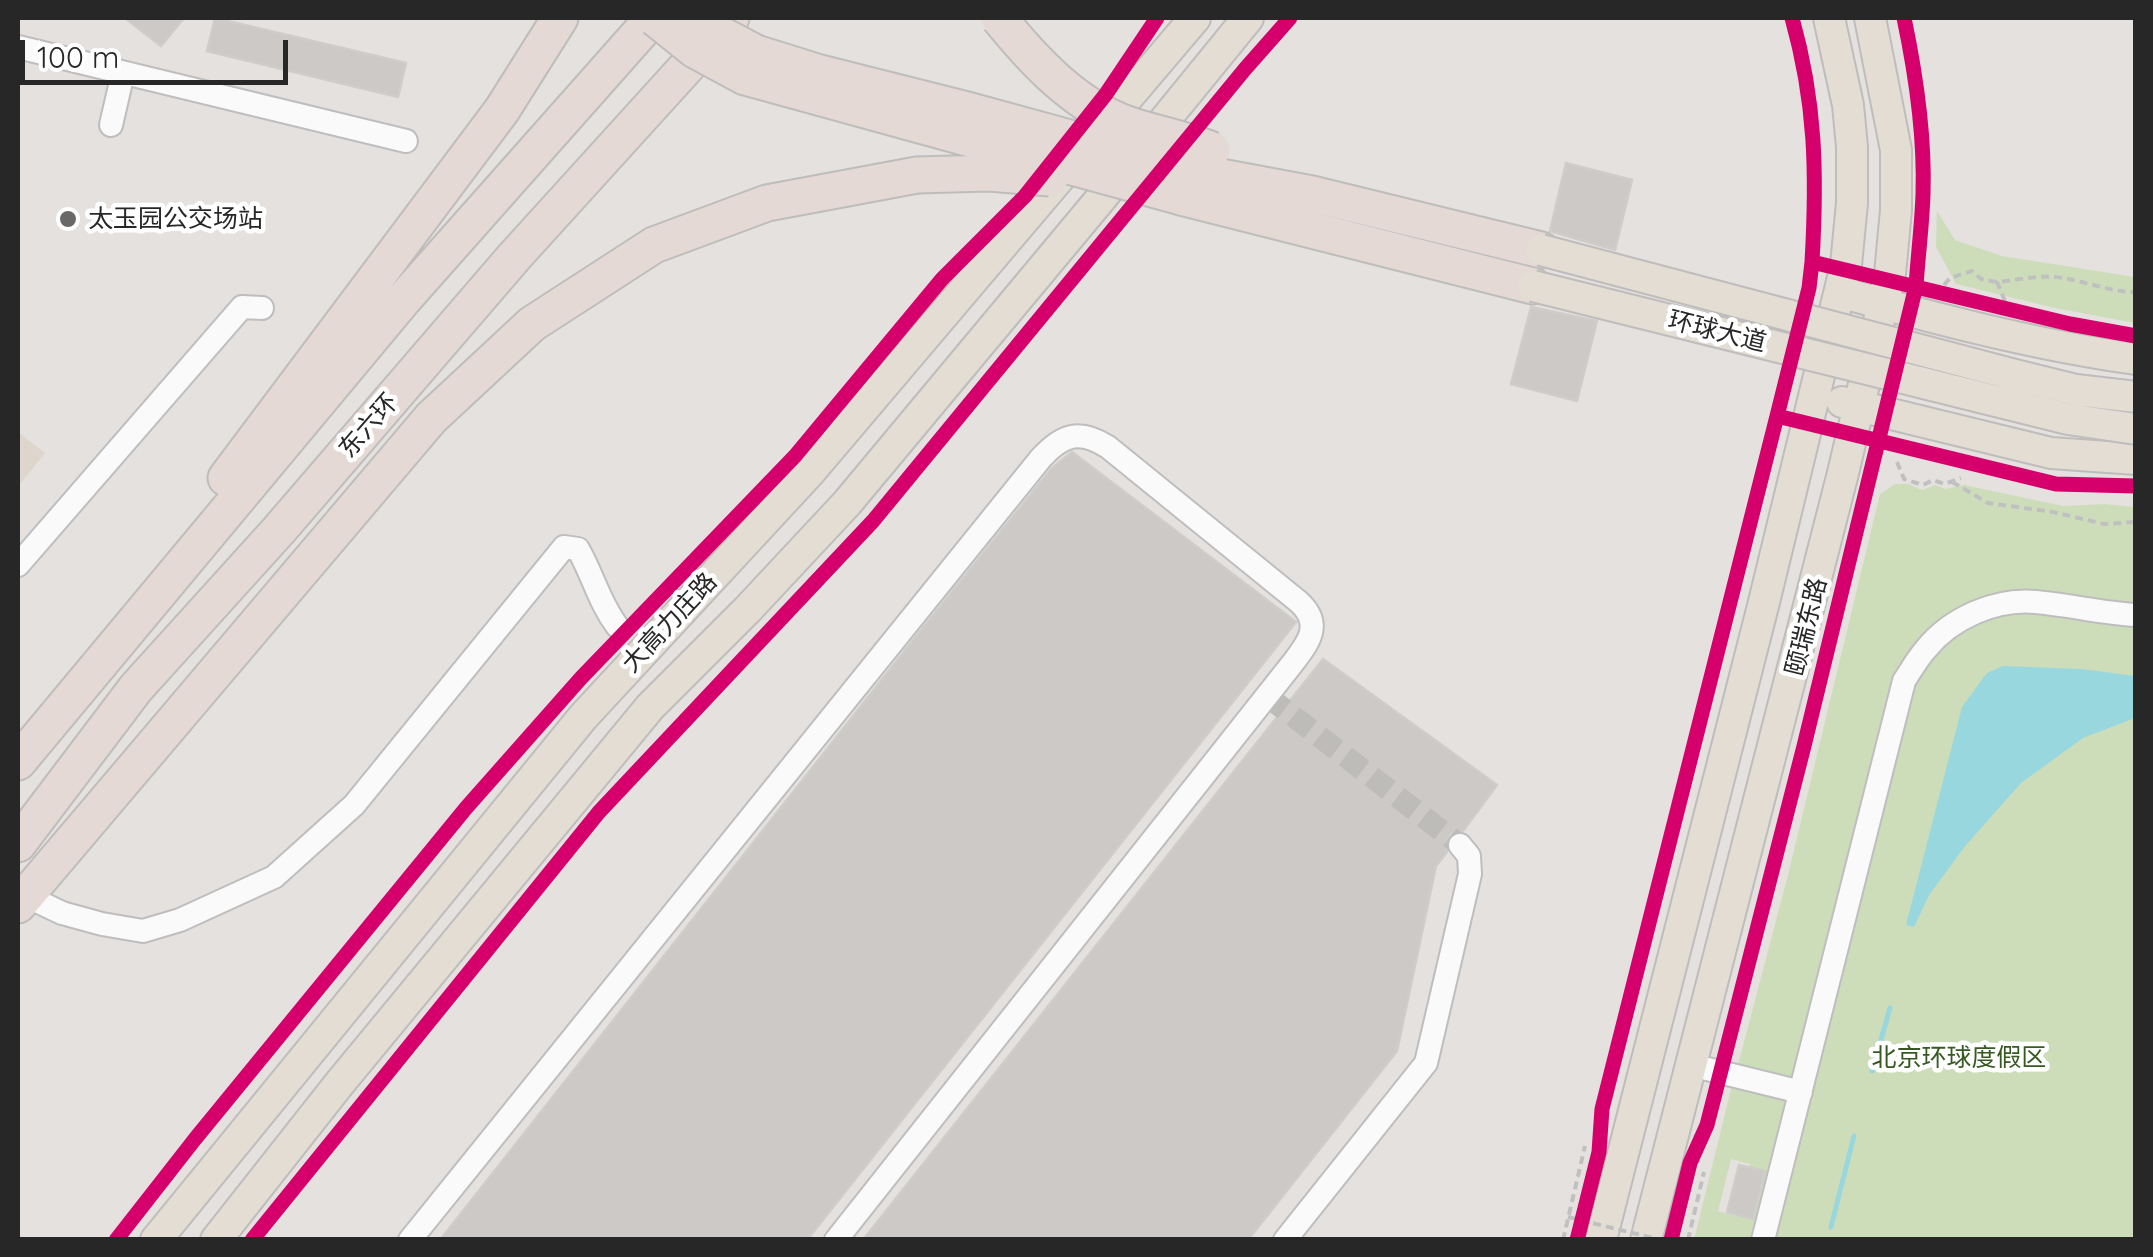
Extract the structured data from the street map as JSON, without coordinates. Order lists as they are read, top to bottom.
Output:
{
  "streets": {
    "highway": ["东六环"],
    "main road": ["环球大道", "大高力庄路", "颐瑞东路"]
  },
  "parks": ["北京环球度假区"],
  "places": ["太玉园公交场站"],
  "scale_bar": "100 m"
}
